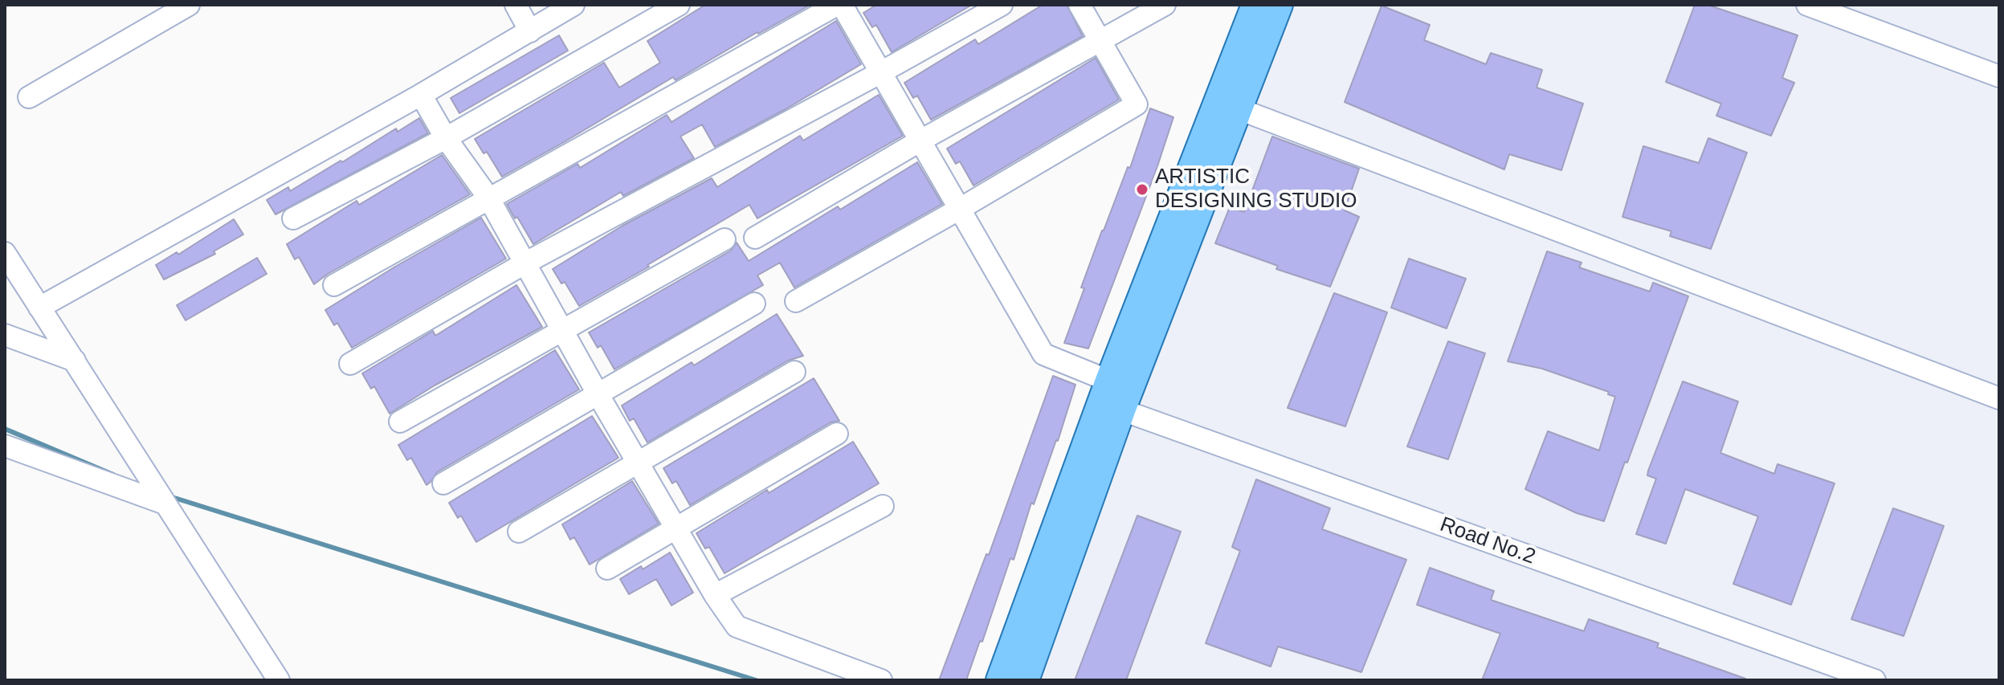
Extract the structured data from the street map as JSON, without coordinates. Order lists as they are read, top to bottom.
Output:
{
  "streets": {
    "street": ["Road No.2"]
  },
  "places": ["ARTISTIC DESIGNING STUDIO"]
}
